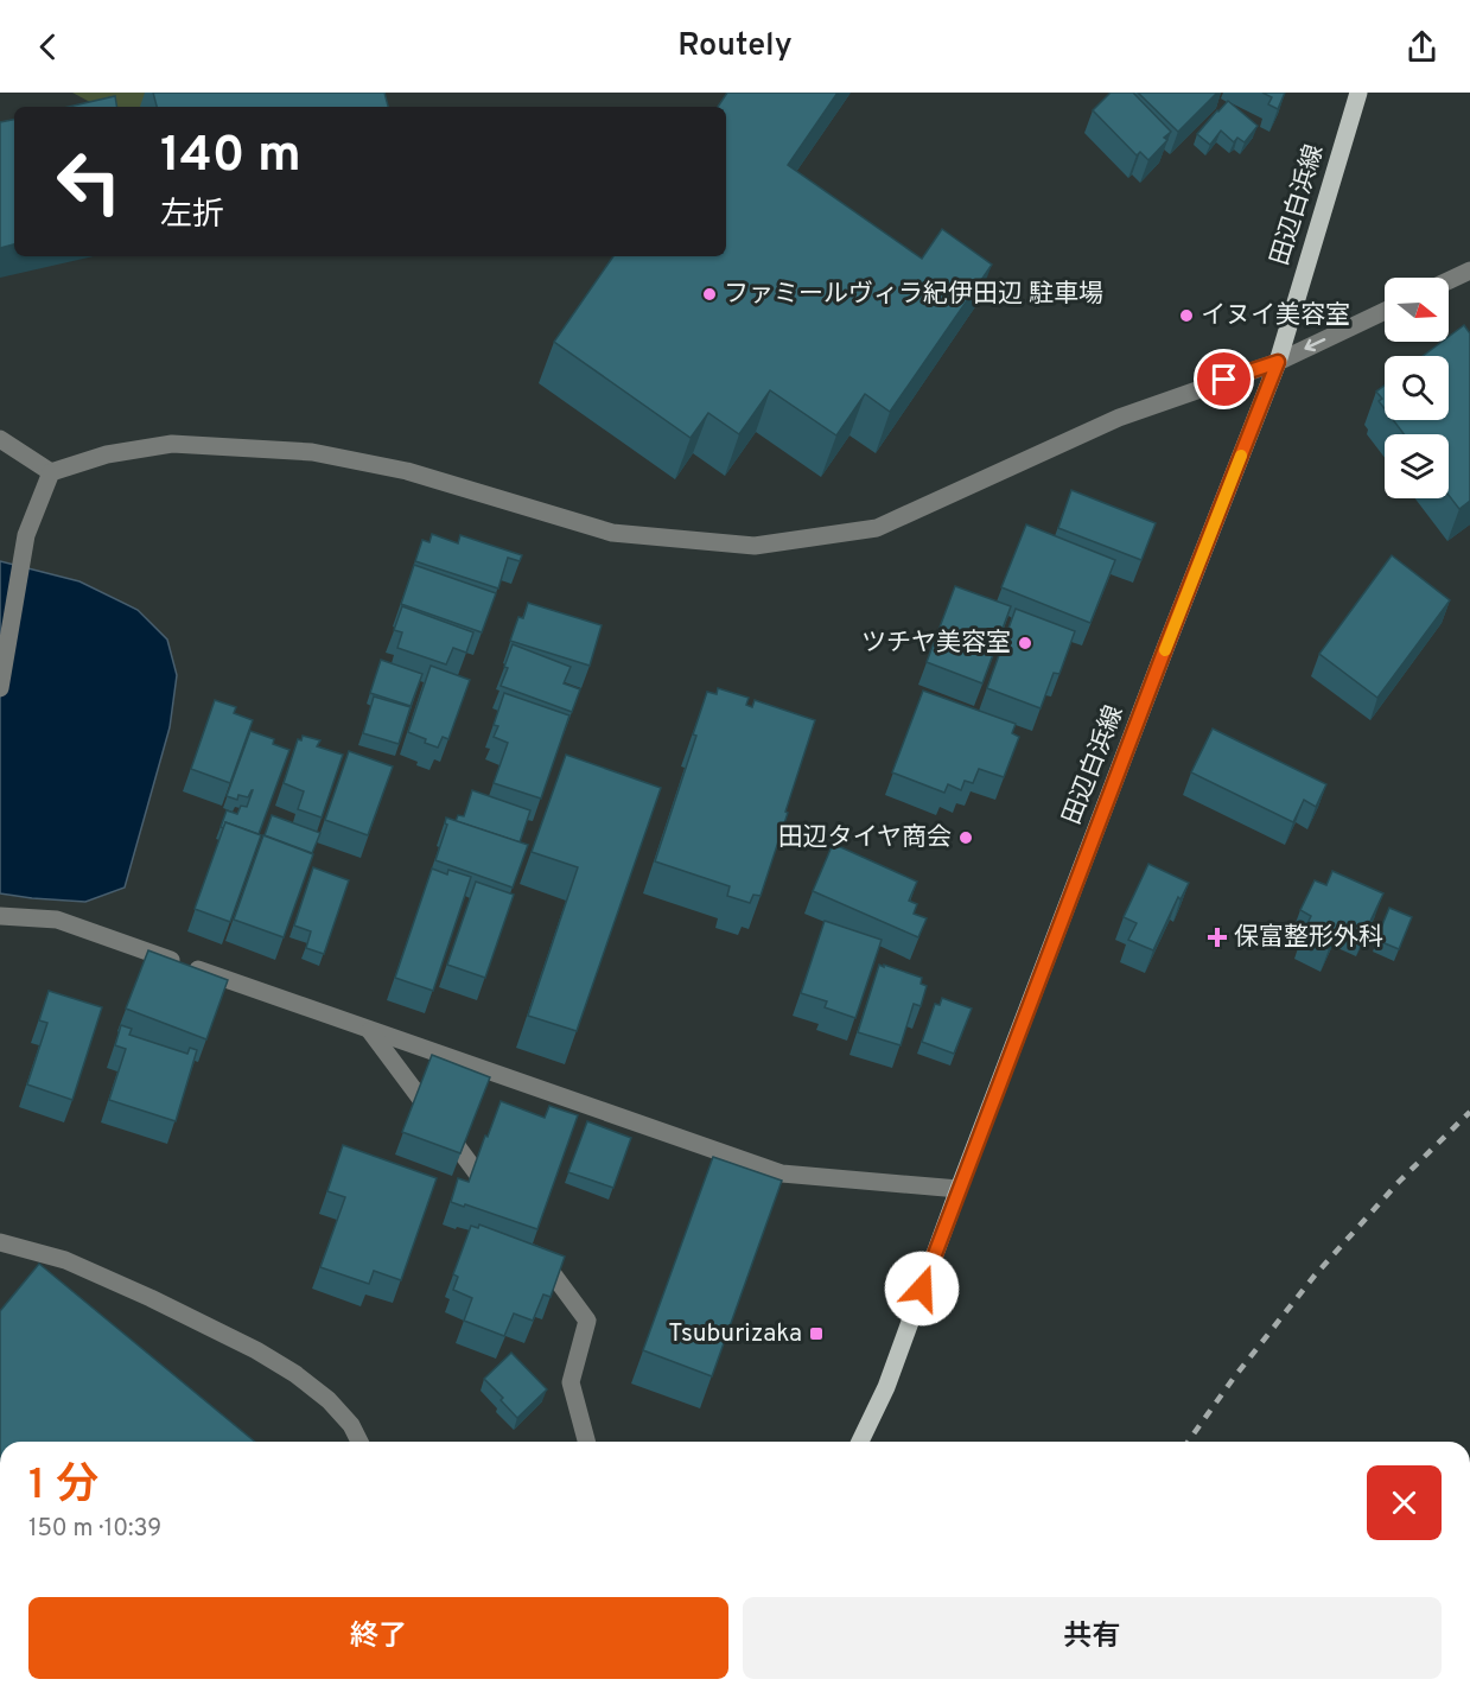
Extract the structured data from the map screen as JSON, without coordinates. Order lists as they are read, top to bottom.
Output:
{
  "streets": {
    "main road": ["田辺白浜線"]
  },
  "places": {
    "other": [
      "ファミールヴィラ紀伊田辺 駐車場",
      "イヌイ美容室",
      "ツチヤ美容室",
      "田辺タイヤ商会"
    ],
    "health": ["保富整形外科"],
    "transit": ["Tsuburizaka"]
  },
  "north": "right",
  "page": {
    "header": "Routely",
    "turn": ["140 m", "左折"],
    "heading": ["1 分", "150 m · 10:39"],
    "buttons": ["終了", "共有"]
  }
}
